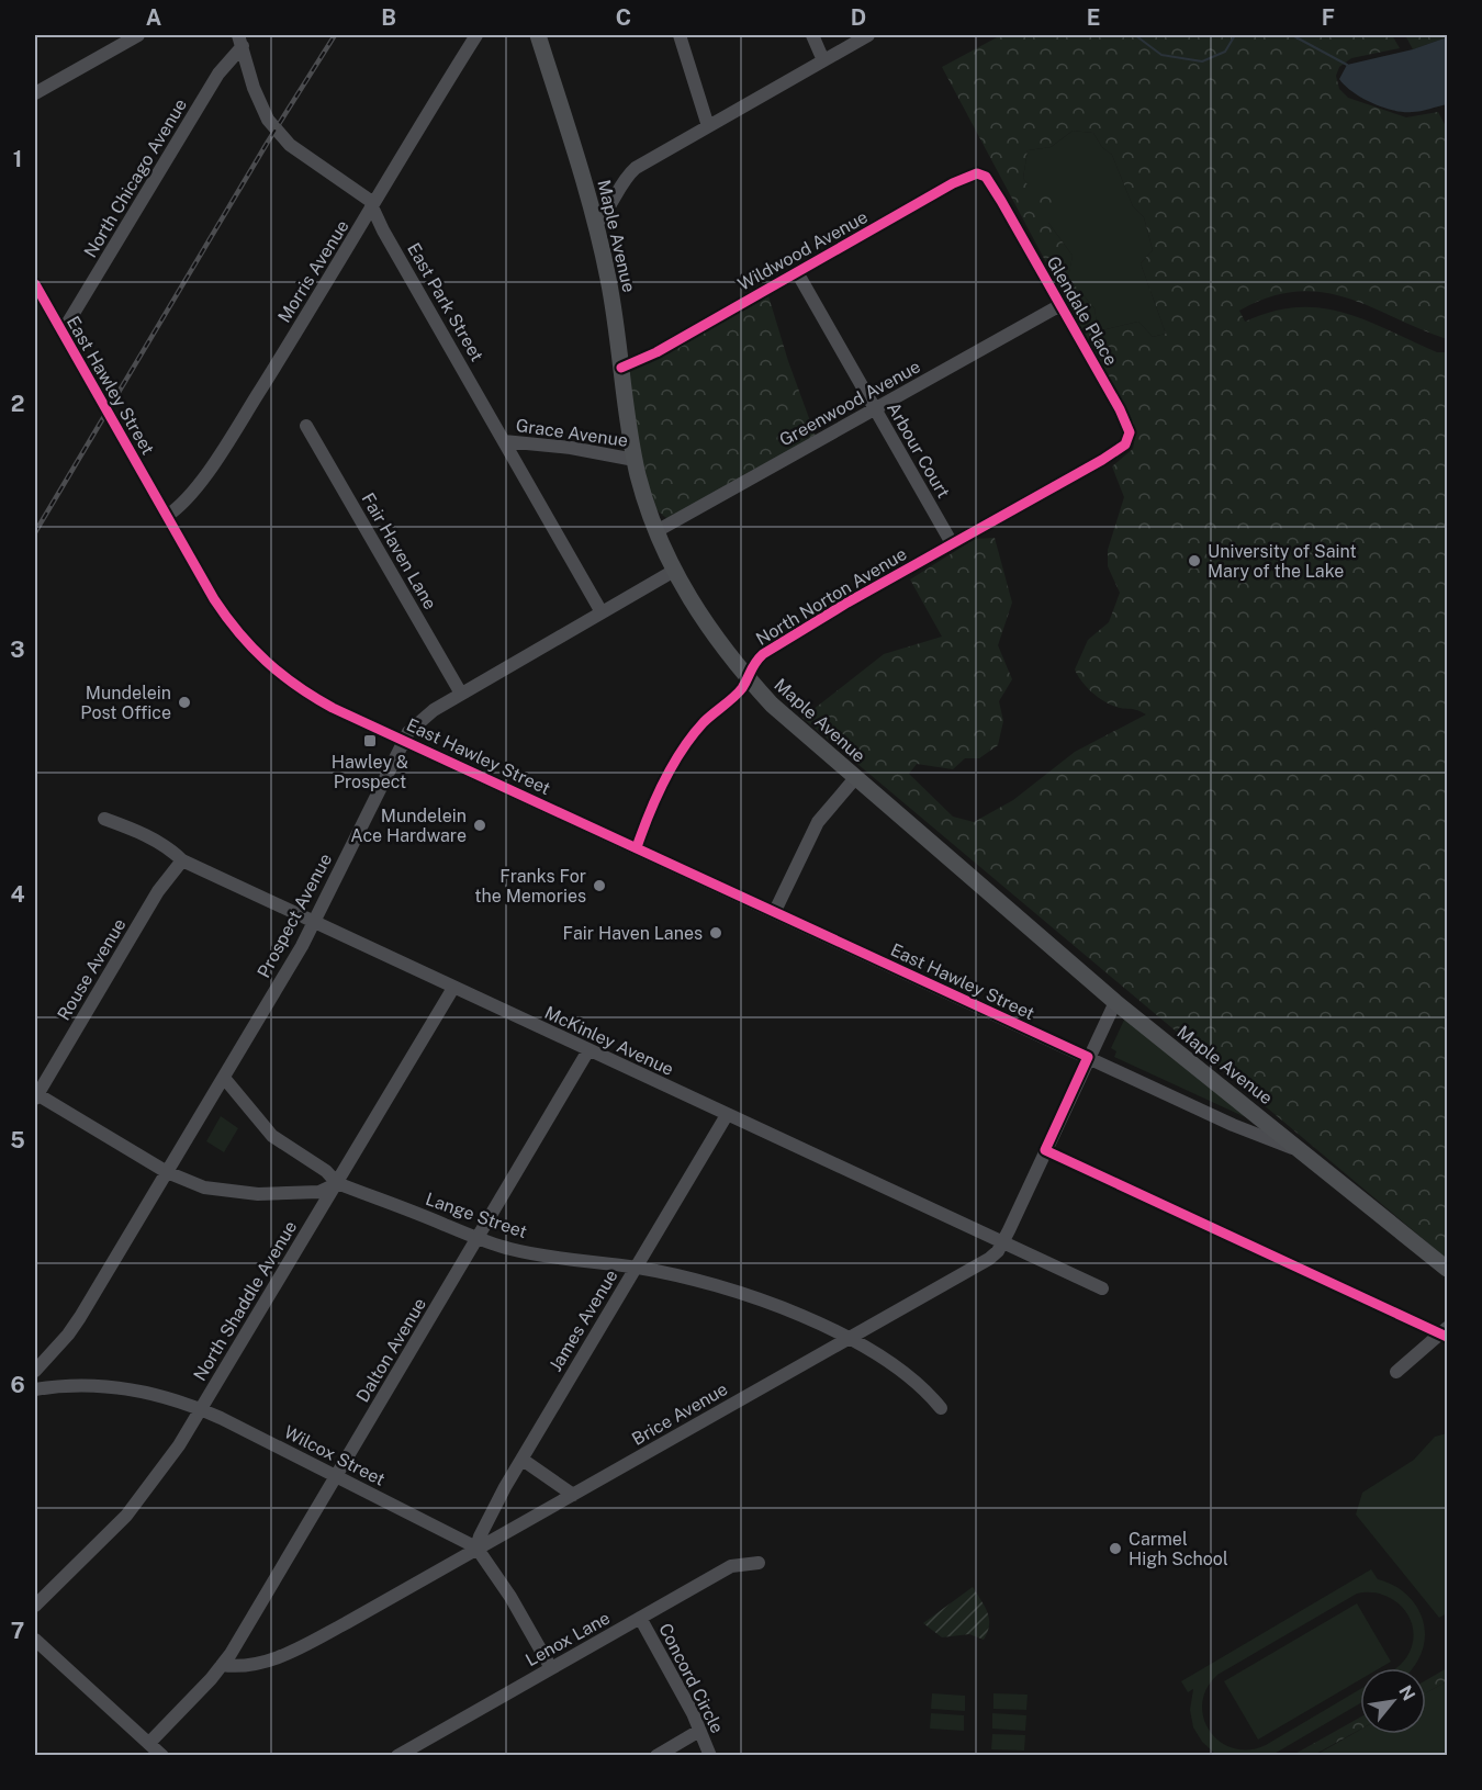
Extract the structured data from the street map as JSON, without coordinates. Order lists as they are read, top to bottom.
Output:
{
  "streets": {
    "main road": ["Maple Avenue"],
    "street": [
      "North Chicago Avenue",
      "Wildwood Avenue",
      "Morris Avenue",
      "East Park Street",
      "Glendale Place",
      "East Hawley Street",
      "Greenwood Avenue",
      "Grace Avenue",
      "Arbour Court",
      "Fair Haven Lane",
      "North Norton Avenue",
      "Prospect Avenue",
      "Rouse Avenue",
      "McKinley Avenue",
      "Lange Street",
      "North Shaddle Avenue",
      "James Avenue",
      "Dalton Avenue",
      "Brice Avenue",
      "Wilcox Street",
      "Lenox Lane",
      "Concord Circle"
    ]
  },
  "crossings": [
    ["North Chicago Avenue", "East Park Street"],
    ["North Chicago Avenue", "East Hawley Street"],
    ["Maple Avenue", "Wildwood Avenue"],
    ["Maple Avenue", "East Hawley Street"],
    ["Maple Avenue", "Greenwood Avenue"],
    ["Maple Avenue", "Grace Avenue"],
    ["Maple Avenue", "North Norton Avenue"],
    ["Maple Avenue", "Prospect Avenue"],
    ["Maple Avenue", "Brice Avenue"],
    ["Wildwood Avenue", "Glendale Place"],
    ["Wildwood Avenue", "Arbour Court"],
    ["Morris Avenue", "East Park Street"],
    ["Morris Avenue", "East Hawley Street"],
    ["East Park Street", "Grace Avenue"],
    ["East Park Street", "Prospect Avenue"],
    ["Glendale Place", "Greenwood Avenue"],
    ["Glendale Place", "North Norton Avenue"],
    ["East Hawley Street", "North Norton Avenue"],
    ["East Hawley Street", "Prospect Avenue"],
    ["East Hawley Street", "Brice Avenue"],
    ["Greenwood Avenue", "Arbour Court"],
    ["Arbour Court", "North Norton Avenue"],
    ["Fair Haven Lane", "Prospect Avenue"],
    ["Prospect Avenue", "McKinley Avenue"],
    ["Prospect Avenue", "Lange Street"],
    ["Rouse Avenue", "McKinley Avenue"],
    ["McKinley Avenue", "North Shaddle Avenue"],
    ["McKinley Avenue", "James Avenue"],
    ["McKinley Avenue", "Dalton Avenue"],
    ["McKinley Avenue", "Brice Avenue"],
    ["Lange Street", "North Shaddle Avenue"],
    ["Lange Street", "James Avenue"],
    ["Lange Street", "Dalton Avenue"],
    ["Lange Street", "Brice Avenue"],
    ["North Shaddle Avenue", "Wilcox Street"],
    ["James Avenue", "Brice Avenue"],
    ["James Avenue", "Wilcox Street"],
    ["Dalton Avenue", "Brice Avenue"],
    ["Dalton Avenue", "Wilcox Street"],
    ["Brice Avenue", "Wilcox Street"],
    ["Wilcox Street", "Lenox Lane"],
    ["Lenox Lane", "Concord Circle"]
  ],
  "places": {
    "other": [
      "University of Saint Mary of the Lake",
      "Mundelein Post Office",
      "Mundelein Ace Hardware",
      "Franks For the Memories",
      "Fair Haven Lanes",
      "Carmel High School"
    ],
    "transit": ["Hawley & Prospect"]
  },
  "north": "top right",
  "grid": {
    "columns": [
      "A",
      "B",
      "C",
      "D",
      "E",
      "F"
    ],
    "rows": [
      "1",
      "2",
      "3",
      "4",
      "5",
      "6",
      "7"
    ]
  }
}
